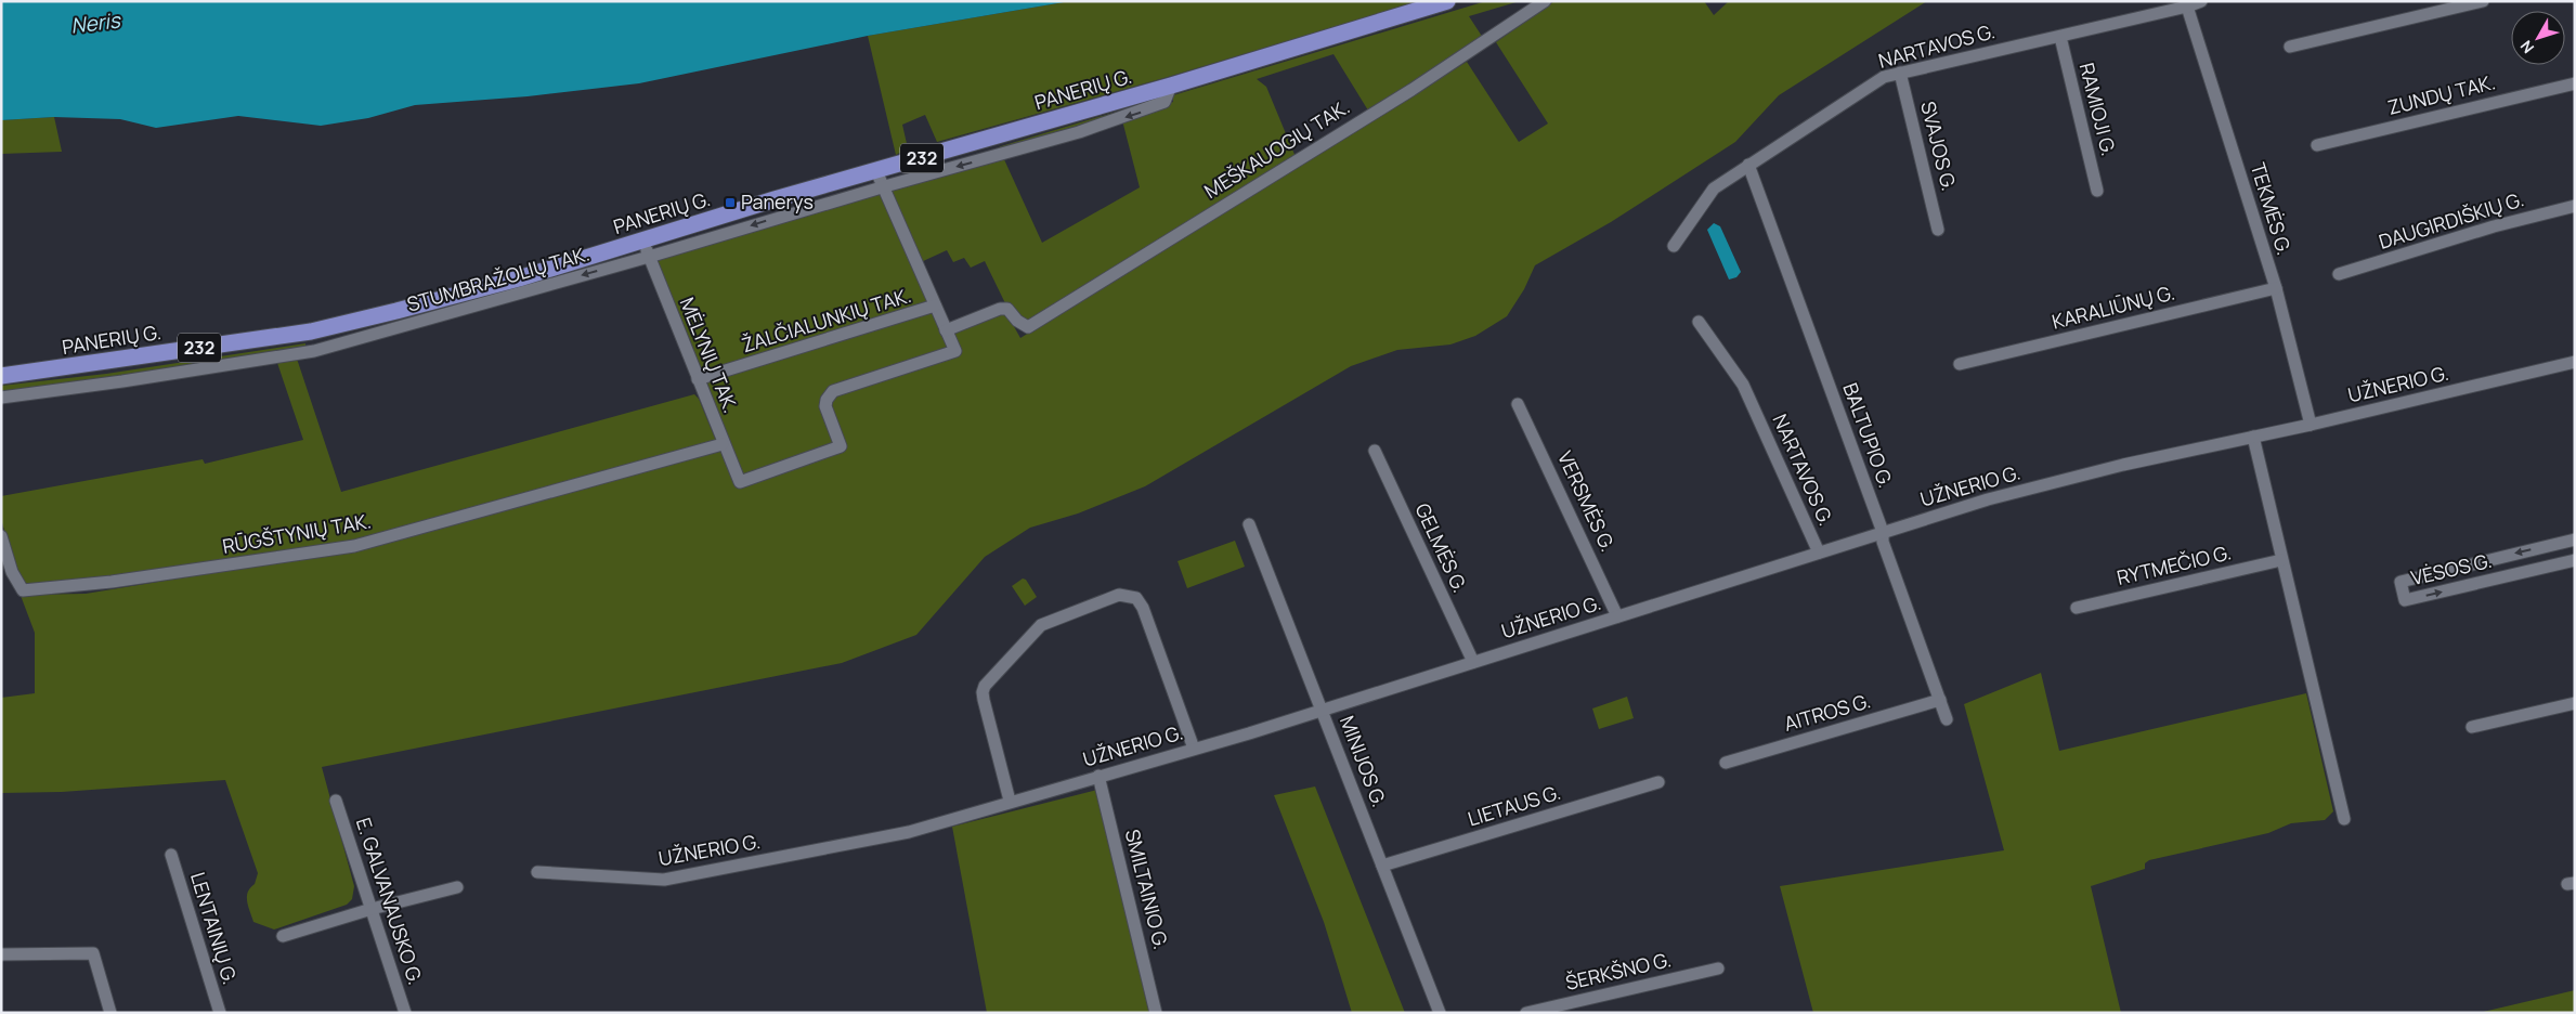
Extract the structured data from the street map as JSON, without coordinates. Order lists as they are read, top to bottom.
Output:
{
  "streets": {
    "main road": ["PANERIŲ G.", "232"],
    "street": [
      "NARTAVOS G.",
      "ZUNDŲ TAK.",
      "RAMIOJI G.",
      "SVAJOS G.",
      "MEŠKAUOGIŲ TAK.",
      "TEKMĖS G.",
      "DAUGIRDIŠKIŲ G.",
      "STUMBRAŽOLIŲ TAK.",
      "KARALIŪNŲ G.",
      "ŽALČIALUNKIŲ TAK.",
      "MĖLYNIŲ TAK.",
      "UŽNERIO G.",
      "BALTUPIO G.",
      "VERSMĖS G.",
      "RŪGŠTYNIŲ TAK.",
      "GELMĖS G.",
      "RYTMEČIO G.",
      "VĖSOS G.",
      "AITROS G.",
      "MINIJOS G.",
      "LIETAUS G.",
      "SMILTAINIO G.",
      "E. GALVANAUSKO G.",
      "LENTAINIŲ G.",
      "ŠERKŠNO G."
    ]
  },
  "crossings": [
    ["NARTAVOS G.", "RAMIOJI G."],
    ["NARTAVOS G.", "SVAJOS G."],
    ["NARTAVOS G.", "TEKMĖS G."],
    ["NARTAVOS G.", "UŽNERIO G."],
    ["NARTAVOS G.", "BALTUPIO G."],
    ["PANERIŲ G.", "STUMBRAŽOLIŲ TAK."],
    ["PANERIŲ G.", "MĖLYNIŲ TAK."],
    ["MEŠKAUOGIŲ TAK.", "MĖLYNIŲ TAK."],
    ["TEKMĖS G.", "KARALIŪNŲ G."],
    ["TEKMĖS G.", "UŽNERIO G."],
    ["STUMBRAŽOLIŲ TAK.", "MĖLYNIŲ TAK."],
    ["ŽALČIALUNKIŲ TAK.", "MĖLYNIŲ TAK."],
    ["MĖLYNIŲ TAK.", "RŪGŠTYNIŲ TAK."],
    ["UŽNERIO G.", "BALTUPIO G."],
    ["UŽNERIO G.", "VERSMĖS G."],
    ["UŽNERIO G.", "GELMĖS G."],
    ["UŽNERIO G.", "MINIJOS G."],
    ["UŽNERIO G.", "SMILTAINIO G."],
    ["BALTUPIO G.", "AITROS G."],
    ["MINIJOS G.", "LIETAUS G."]
  ],
  "one_way": ["STUMBRAŽOLIŲ TAK."],
  "water": ["Neris"],
  "places": {
    "transit": ["Panerys"]
  },
  "north": "bottom left"
}
